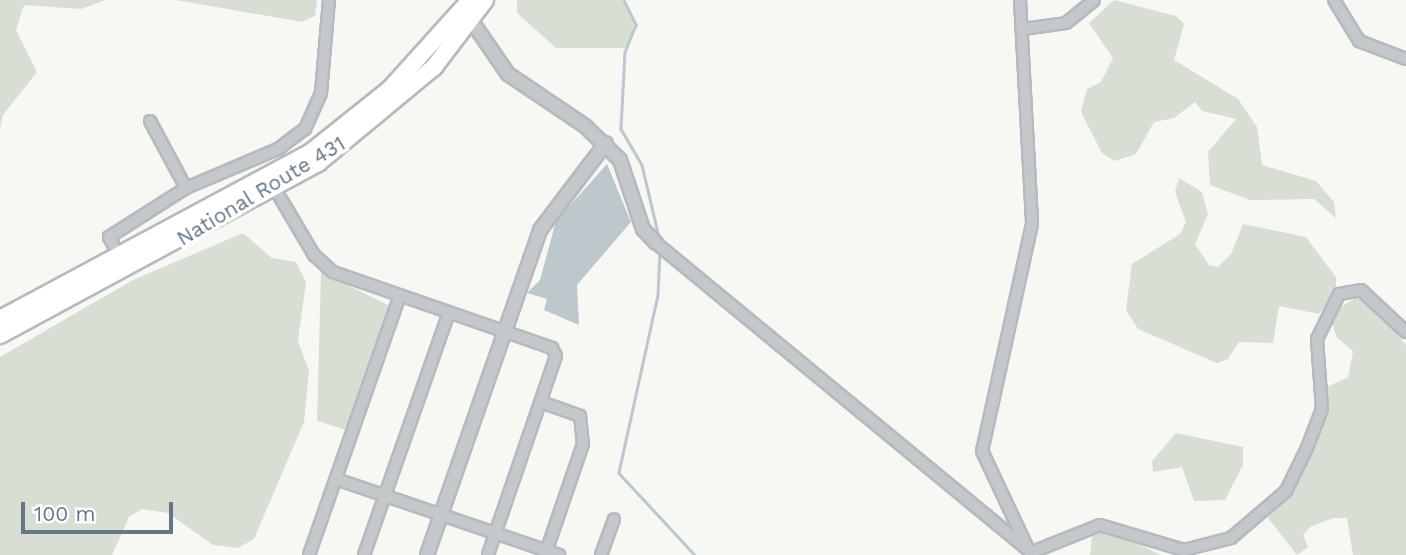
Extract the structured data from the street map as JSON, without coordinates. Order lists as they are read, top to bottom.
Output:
{
  "streets": {
    "highway": ["National Route 431"]
  },
  "scale_bar": "100 m"
}
